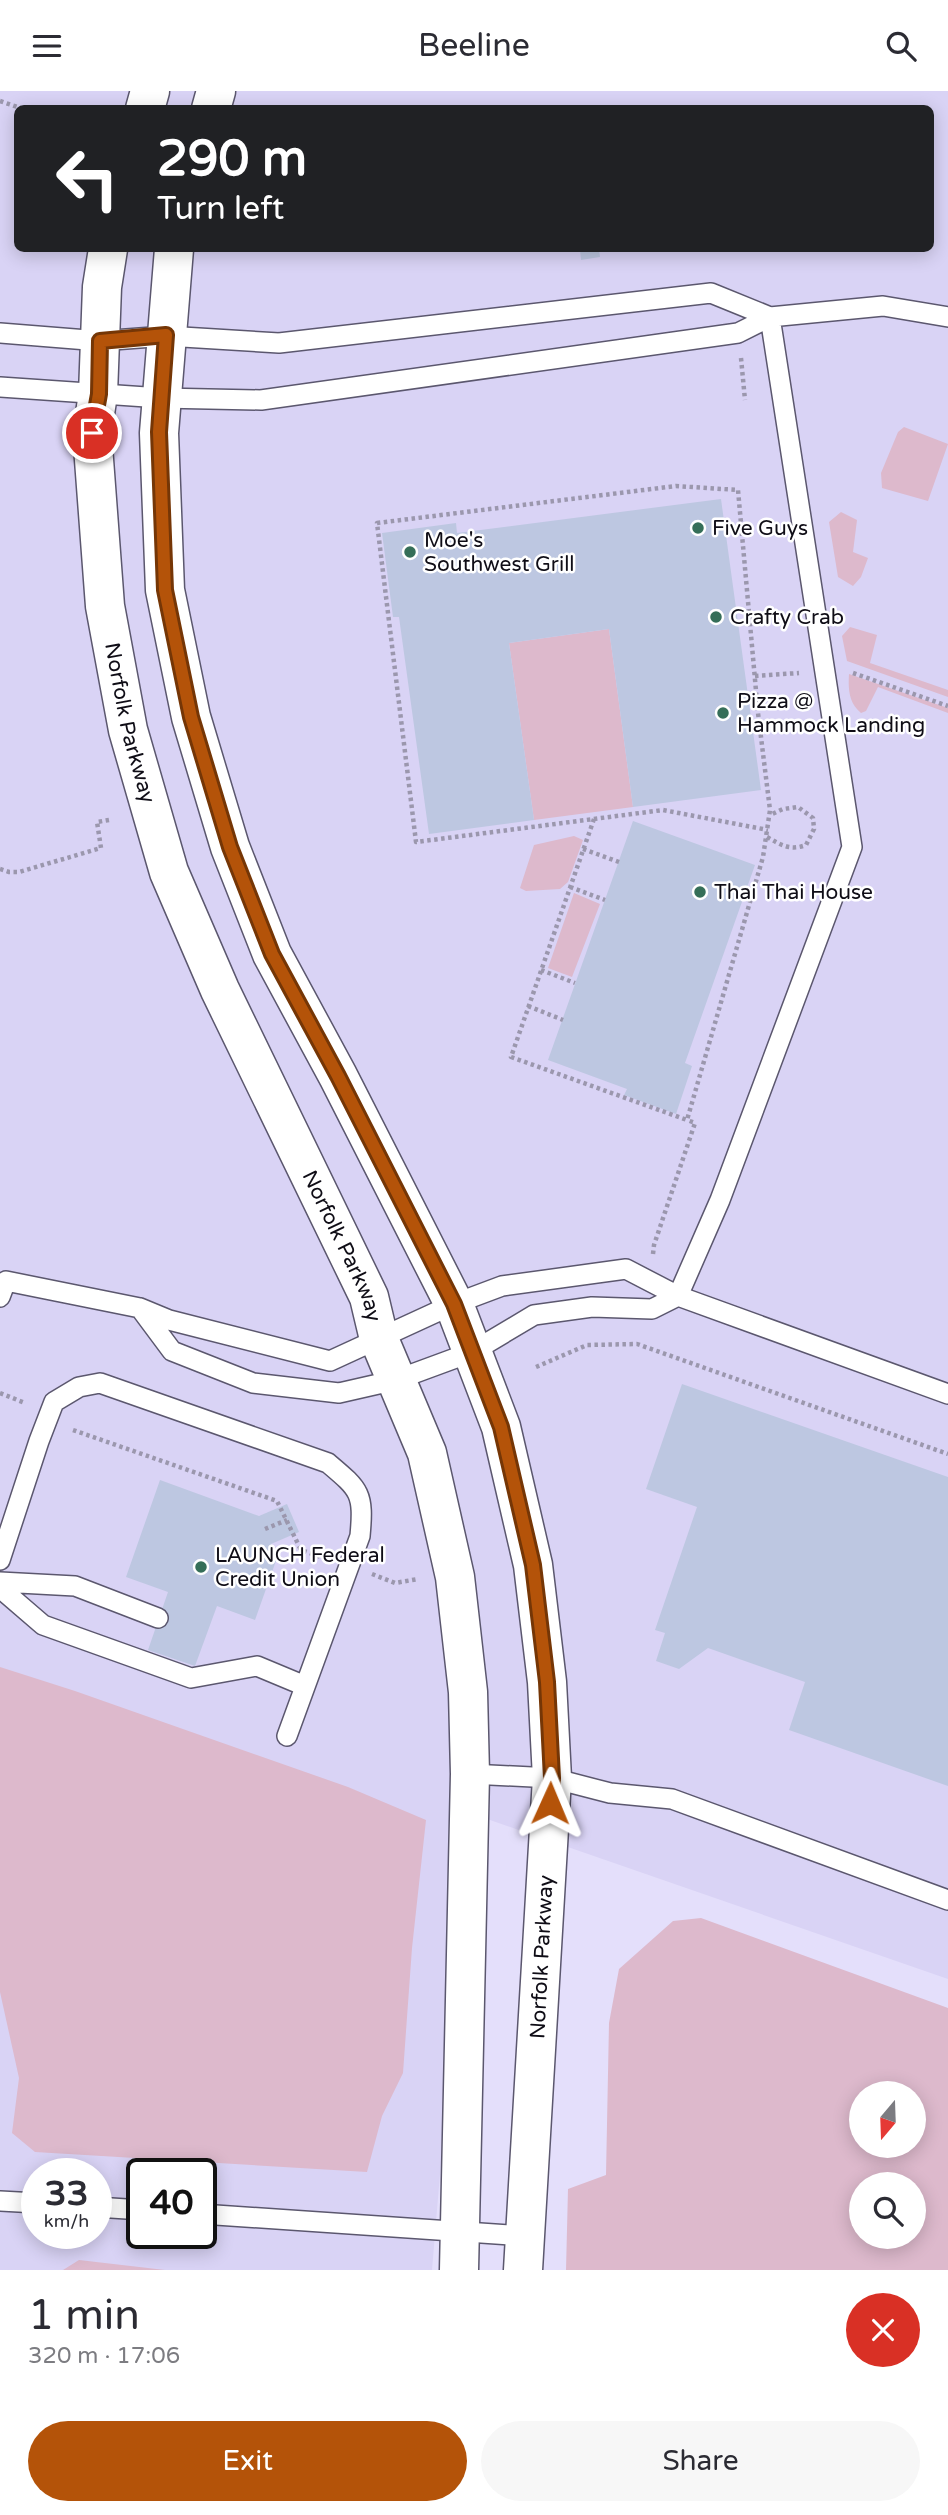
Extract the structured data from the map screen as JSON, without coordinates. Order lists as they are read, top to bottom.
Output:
{
  "streets": {
    "street": ["Norfolk Parkway"]
  },
  "places": [
    "Five Guys",
    "Moe's Southwest Grill",
    "Crafty Crab",
    "Pizza @ Hammock Landing",
    "Thai Thai House",
    "LAUNCH Federal Credit Union"
  ],
  "north": "bottom",
  "page": {
    "header": "Beeline",
    "turn": ["290 m", "Turn left"],
    "speed": "33 km/h",
    "limit": "40",
    "heading": ["1 min", "320 m · 17:06"],
    "buttons": ["Exit", "Share"]
  }
}
